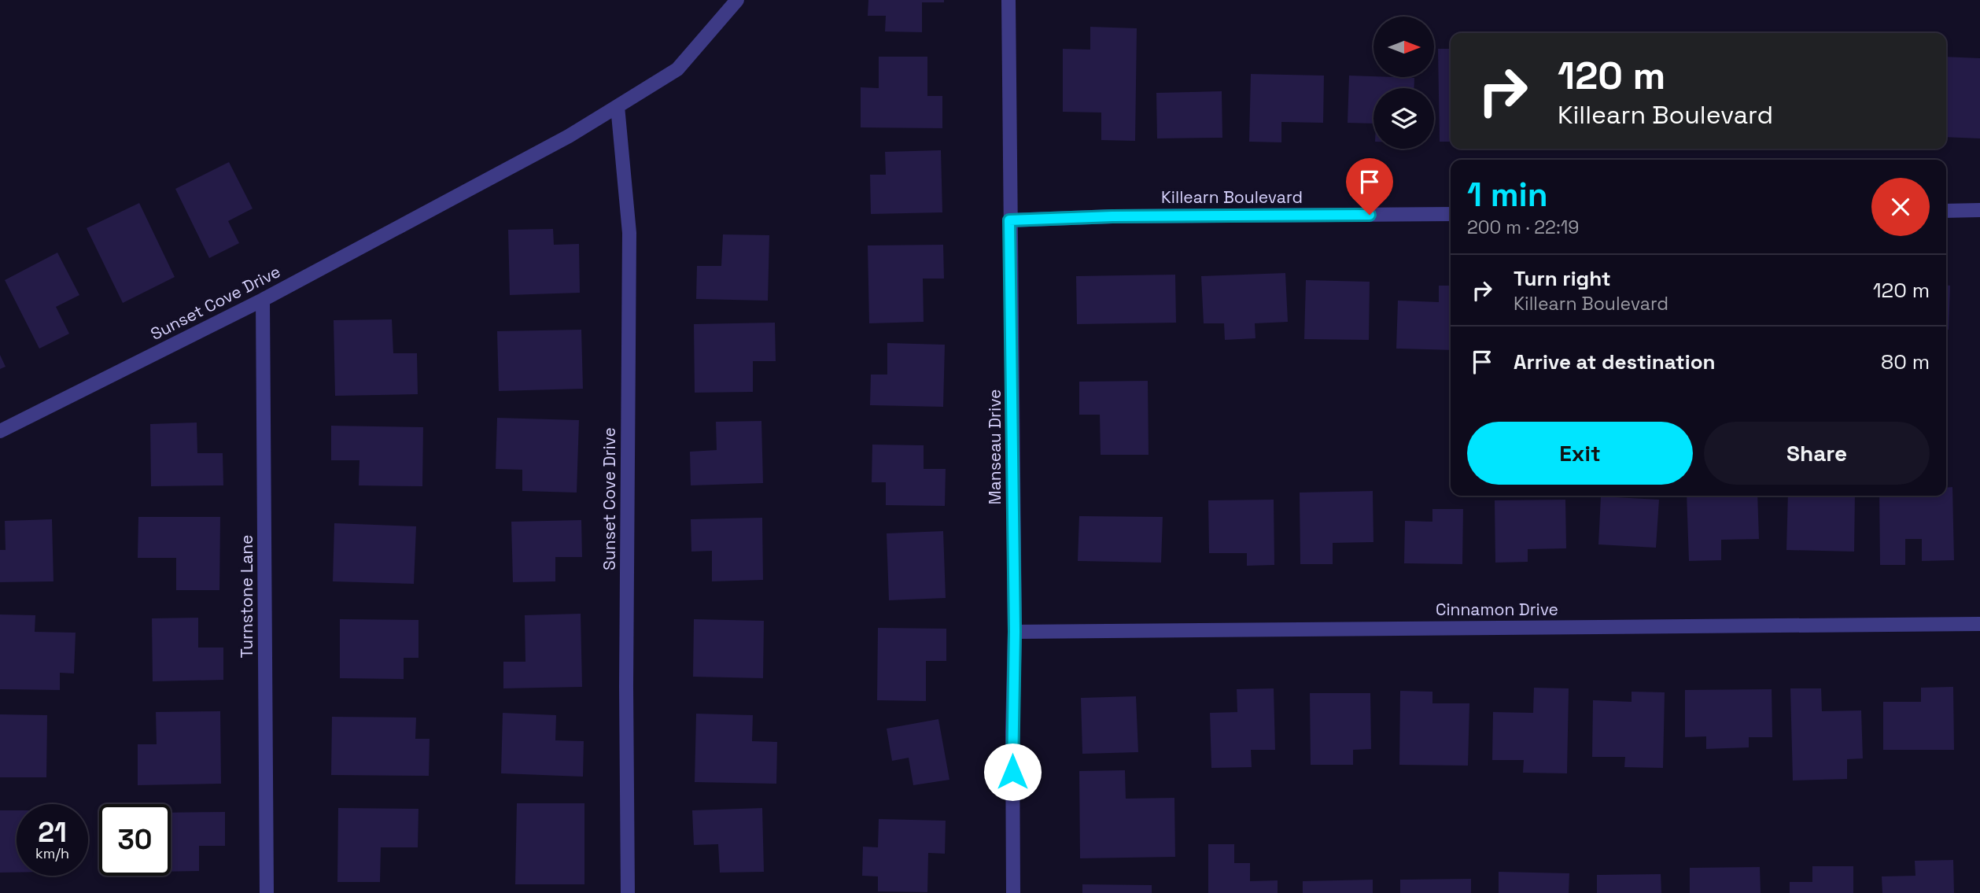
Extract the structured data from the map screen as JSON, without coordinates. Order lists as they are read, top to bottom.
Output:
{
  "streets": {
    "street": [
      "Killearn Boulevard",
      "Sunset Cove Drive",
      "Manseau Drive",
      "Turnstone Lane",
      "Cinnamon Drive"
    ]
  },
  "crossings": [
    ["Killearn Boulevard", "Manseau Drive"],
    ["Sunset Cove Drive", "Turnstone Lane"],
    ["Manseau Drive", "Cinnamon Drive"]
  ],
  "north": "right",
  "page": {
    "turn": ["120 m", "Killearn Boulevard"],
    "heading": ["1 min", "200 m · 22:19"],
    "list": [
      {
        "name": "Turn right",
        "note": "Killearn Boulevard",
        "value": "120 m"
      },
      {
        "name": "Arrive at destination",
        "value": "80 m"
      }
    ],
    "buttons": ["Exit", "Share"],
    "speed": "21 km/h",
    "limit": "30"
  }
}
